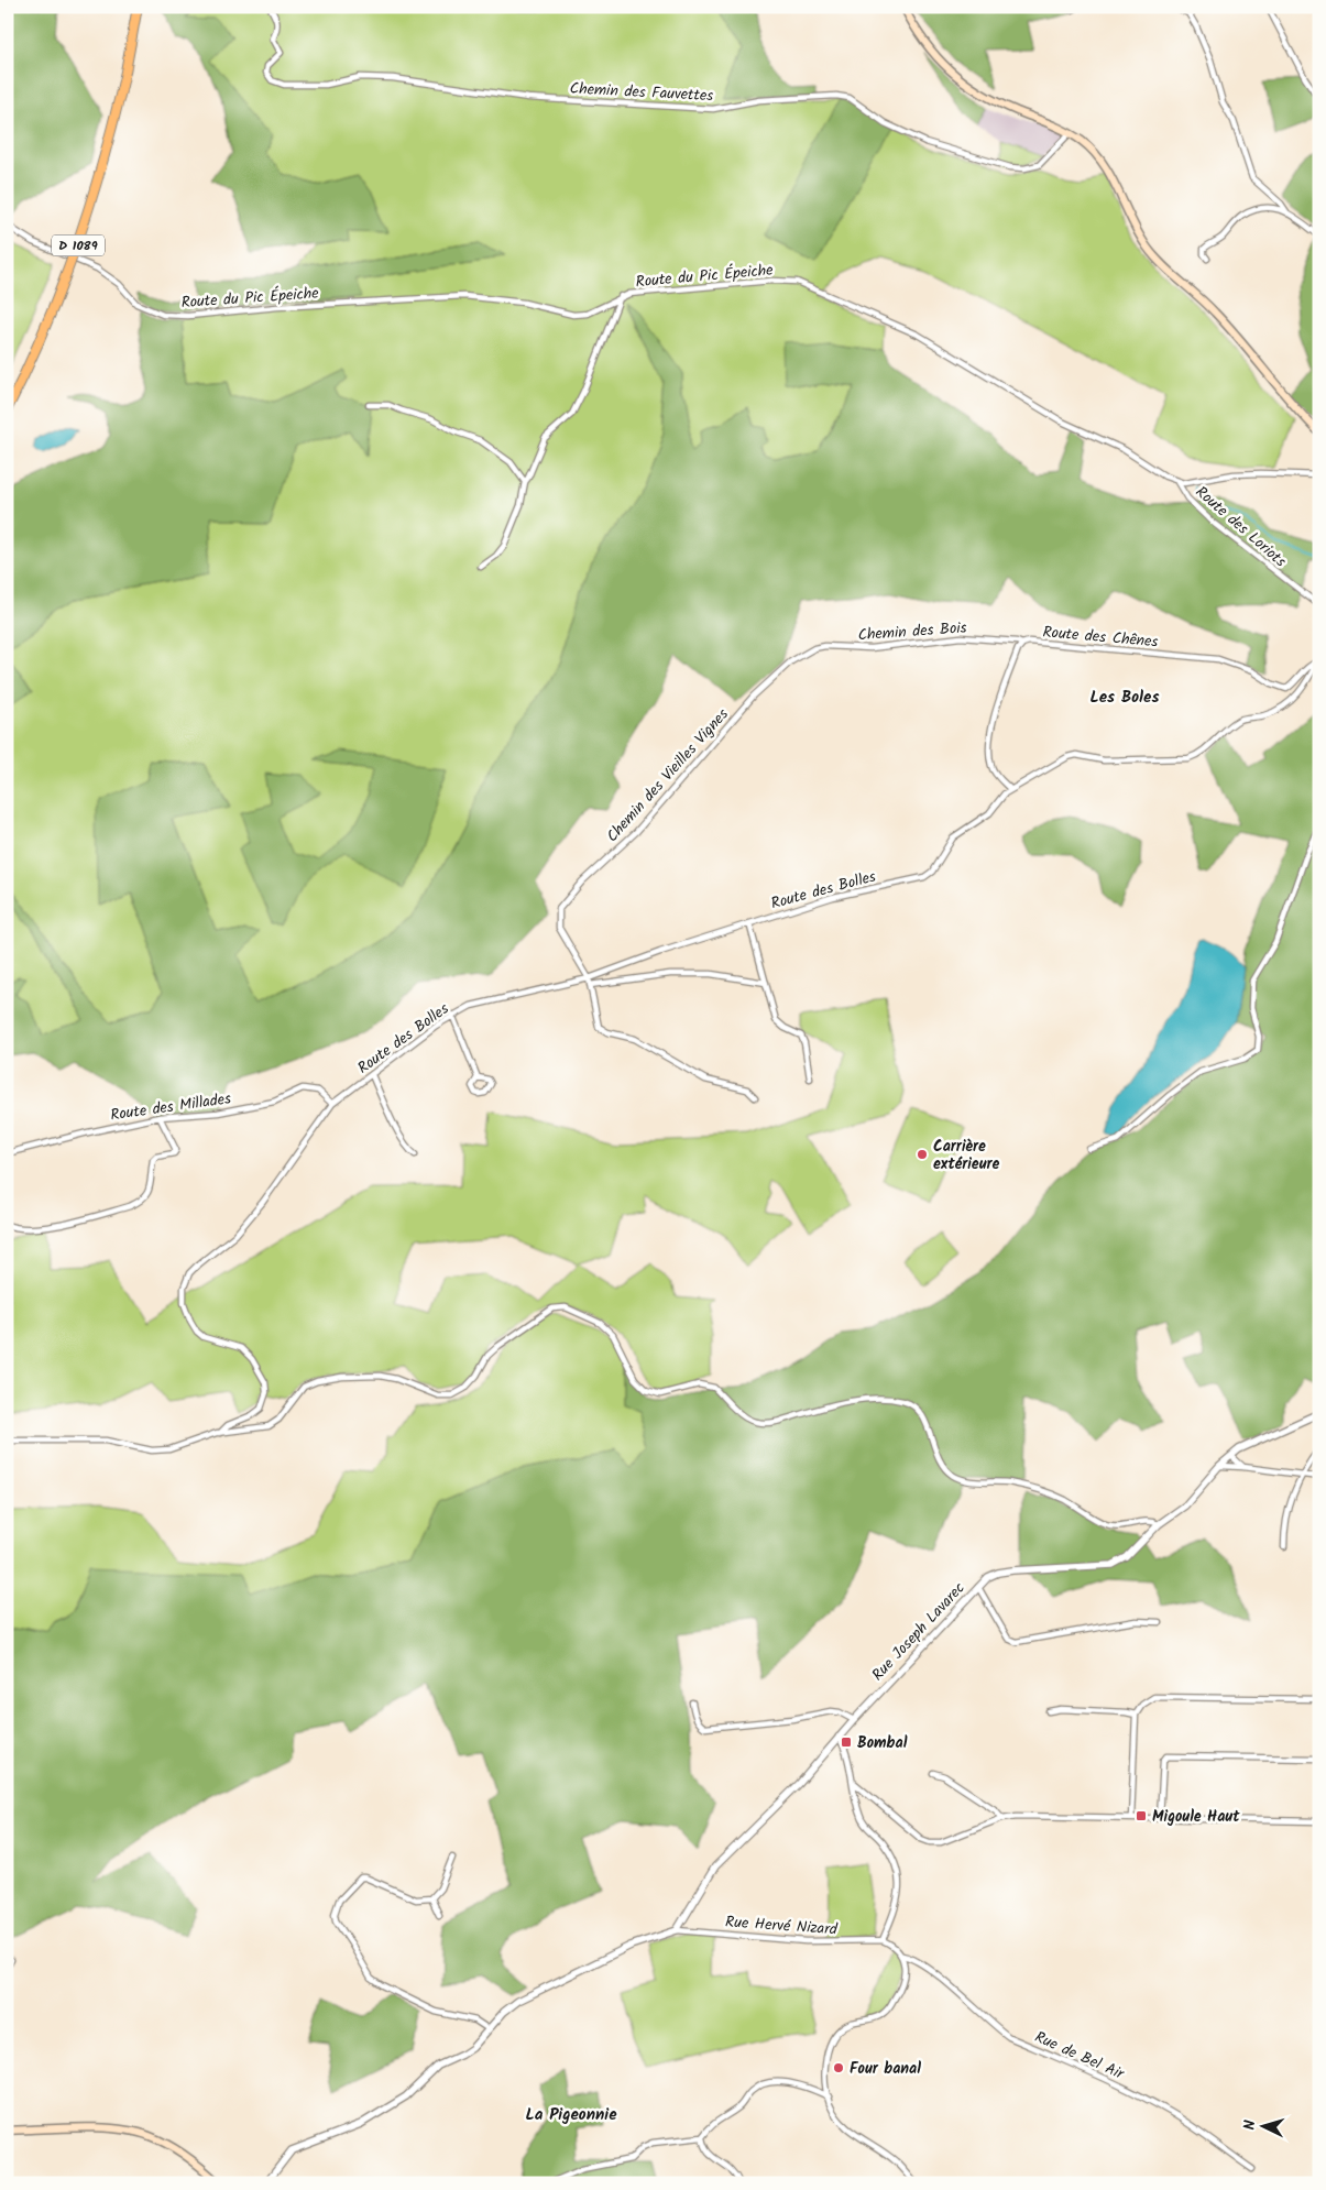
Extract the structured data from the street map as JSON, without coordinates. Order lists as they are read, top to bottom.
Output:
{
  "streets": {
    "highway": ["D 1089"],
    "street": [
      "Chemin des Fauvettes",
      "Route du Pic Épeiche",
      "Route des Loriots",
      "Chemin des Bois",
      "Route des Chênes",
      "Chemin des Vieilles Vignes",
      "Route des Bolles",
      "Route des Millades",
      "Rue Joseph Lavarec",
      "Rue Hervé Nizard",
      "Rue de Bel Air"
    ]
  },
  "crossings": [
    ["Route du Pic Épeiche", "Route des Loriots"],
    ["Chemin des Bois", "Route des Chênes"],
    ["Chemin des Bois", "Chemin des Vieilles Vignes"],
    ["Route des Chênes", "Route des Bolles"],
    ["Chemin des Vieilles Vignes", "Route des Bolles"],
    ["Route des Bolles", "Route des Millades"],
    ["Rue Joseph Lavarec", "Rue Hervé Nizard"],
    ["Rue Hervé Nizard", "Rue de Bel Air"]
  ],
  "districts": ["Les Boles", "La Pigeonnie"],
  "places": {
    "other": ["Carrière extérieure", "Four banal"],
    "transit": ["Bombal", "Migoule Haut"]
  },
  "north": "left"
}
